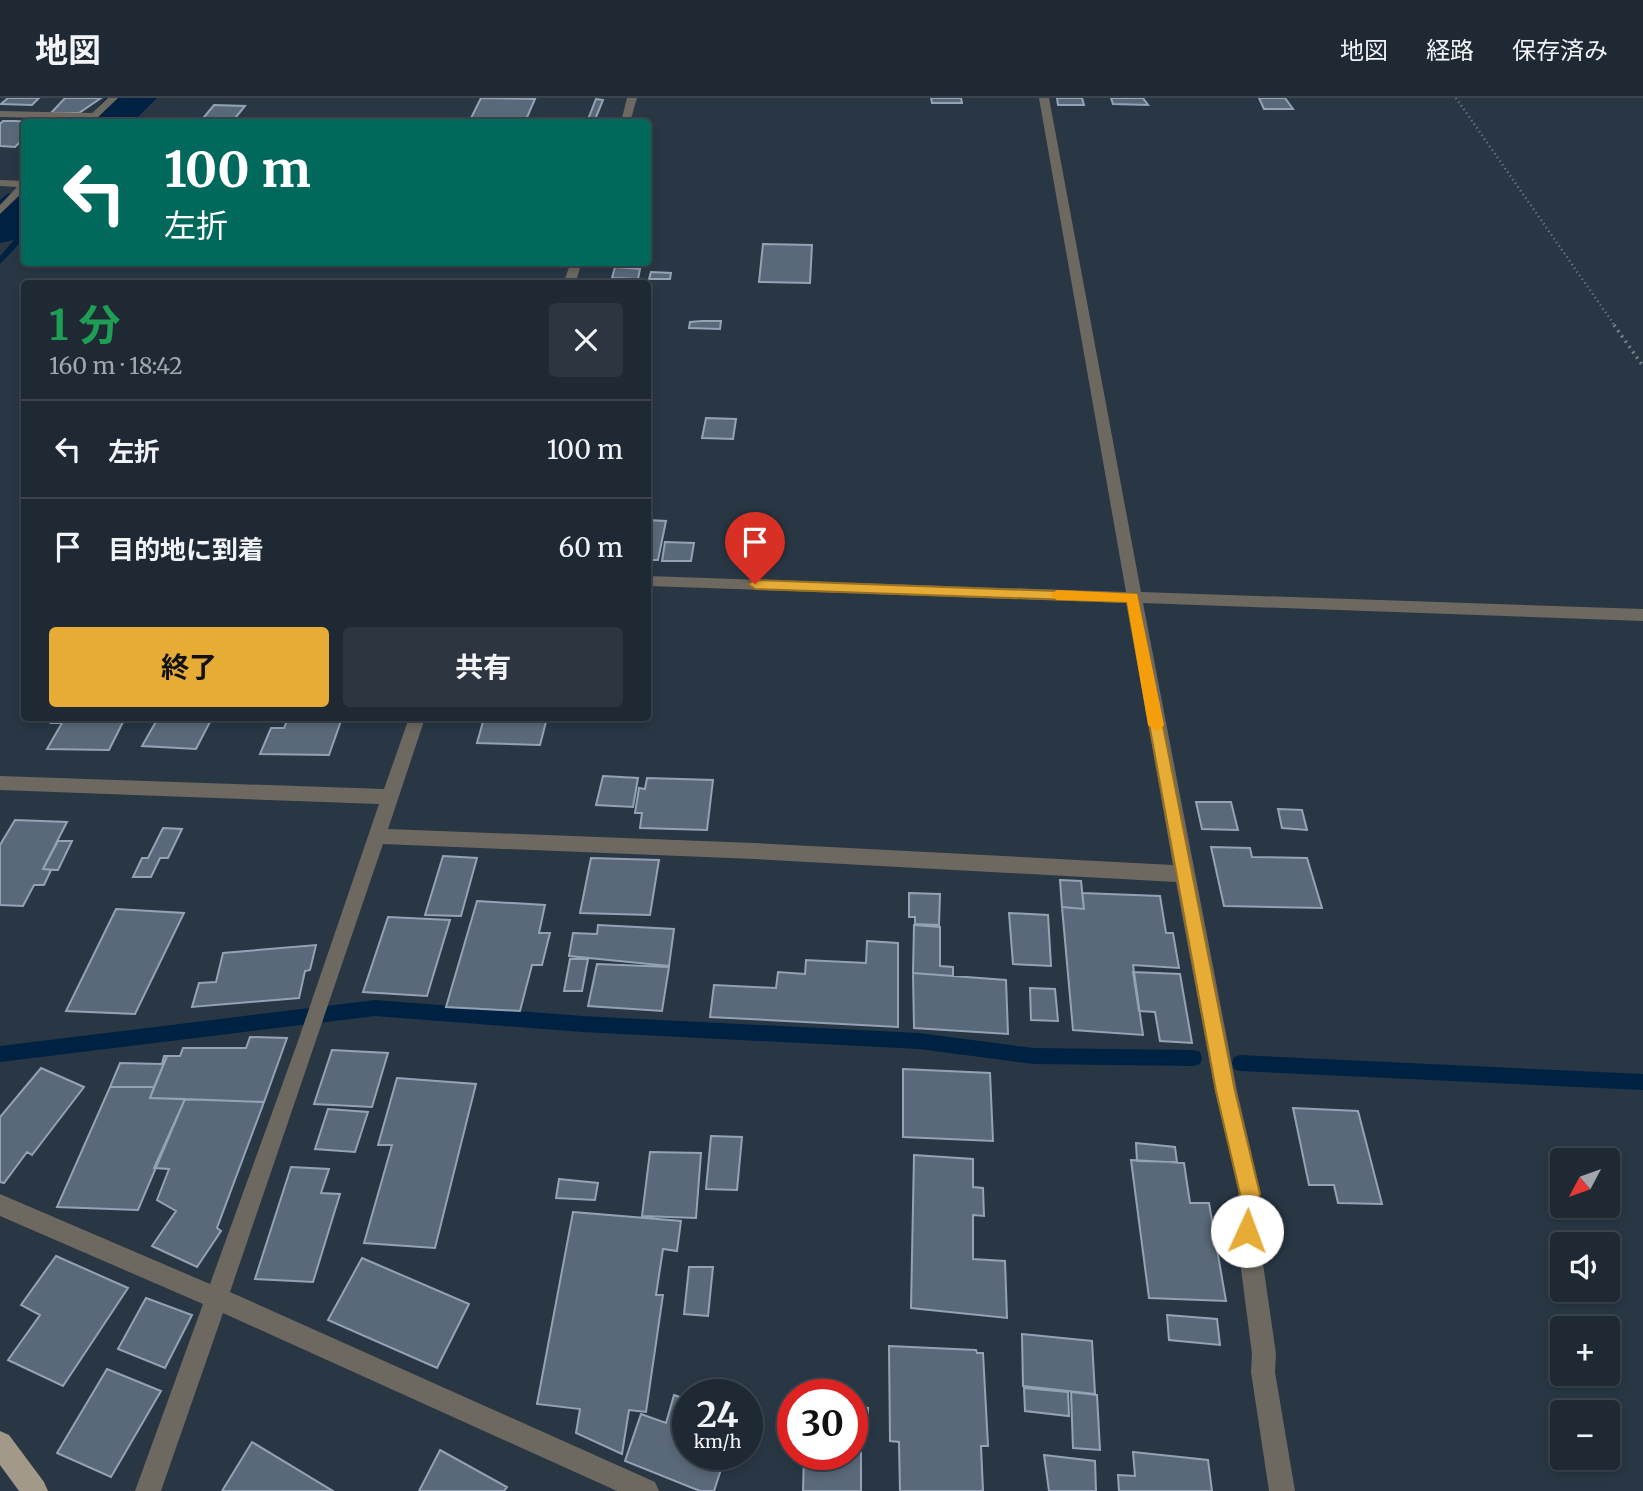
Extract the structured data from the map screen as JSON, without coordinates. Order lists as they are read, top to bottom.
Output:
{
  "north": "bottom left",
  "page": {
    "header": "地図",
    "nav": ["地図", "経路", "保存済み"],
    "turn": ["100 m", "左折"],
    "heading": ["1 分", "160 m · 18:42"],
    "list": [
      {
        "name": "左折",
        "value": "100 m"
      },
      {
        "name": "目的地に到着",
        "value": "60 m"
      }
    ],
    "buttons": ["終了", "共有"],
    "map_buttons": ["+", "−"],
    "speed": "24 km/h",
    "limit": "30"
  }
}
